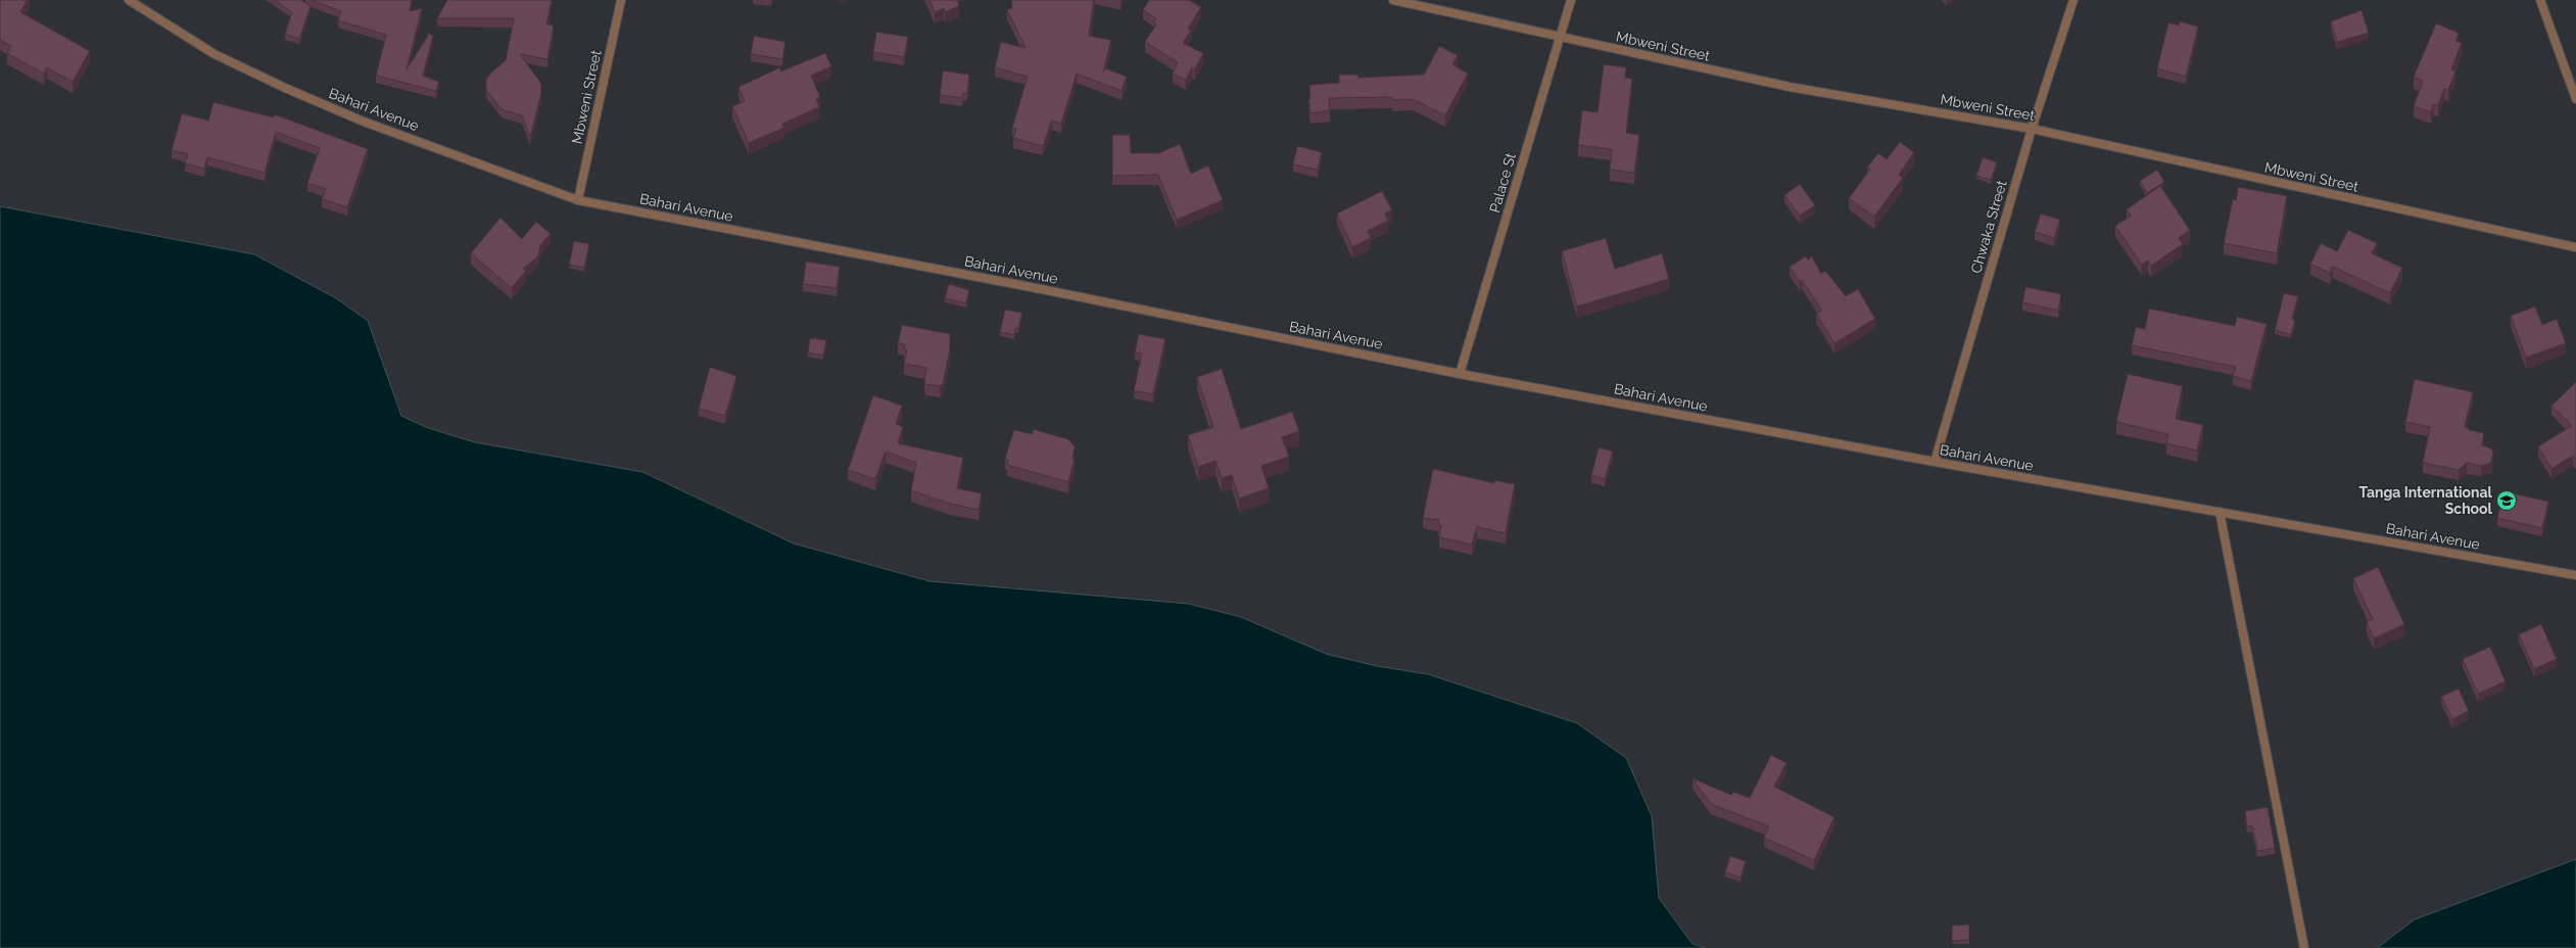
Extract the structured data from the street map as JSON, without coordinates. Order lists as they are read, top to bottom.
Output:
{
  "streets": {
    "street": [
      "Mbweni Street",
      "Bahari Avenue",
      "Palace St",
      "Chwaka Street"
    ]
  },
  "crossings": [
    ["Mbweni Street", "Bahari Avenue"],
    ["Mbweni Street", "Palace St"],
    ["Mbweni Street", "Chwaka Street"],
    ["Bahari Avenue", "Palace St"],
    ["Bahari Avenue", "Chwaka Street"]
  ],
  "places": {
    "school or university": ["Tanga International School"]
  }
}
